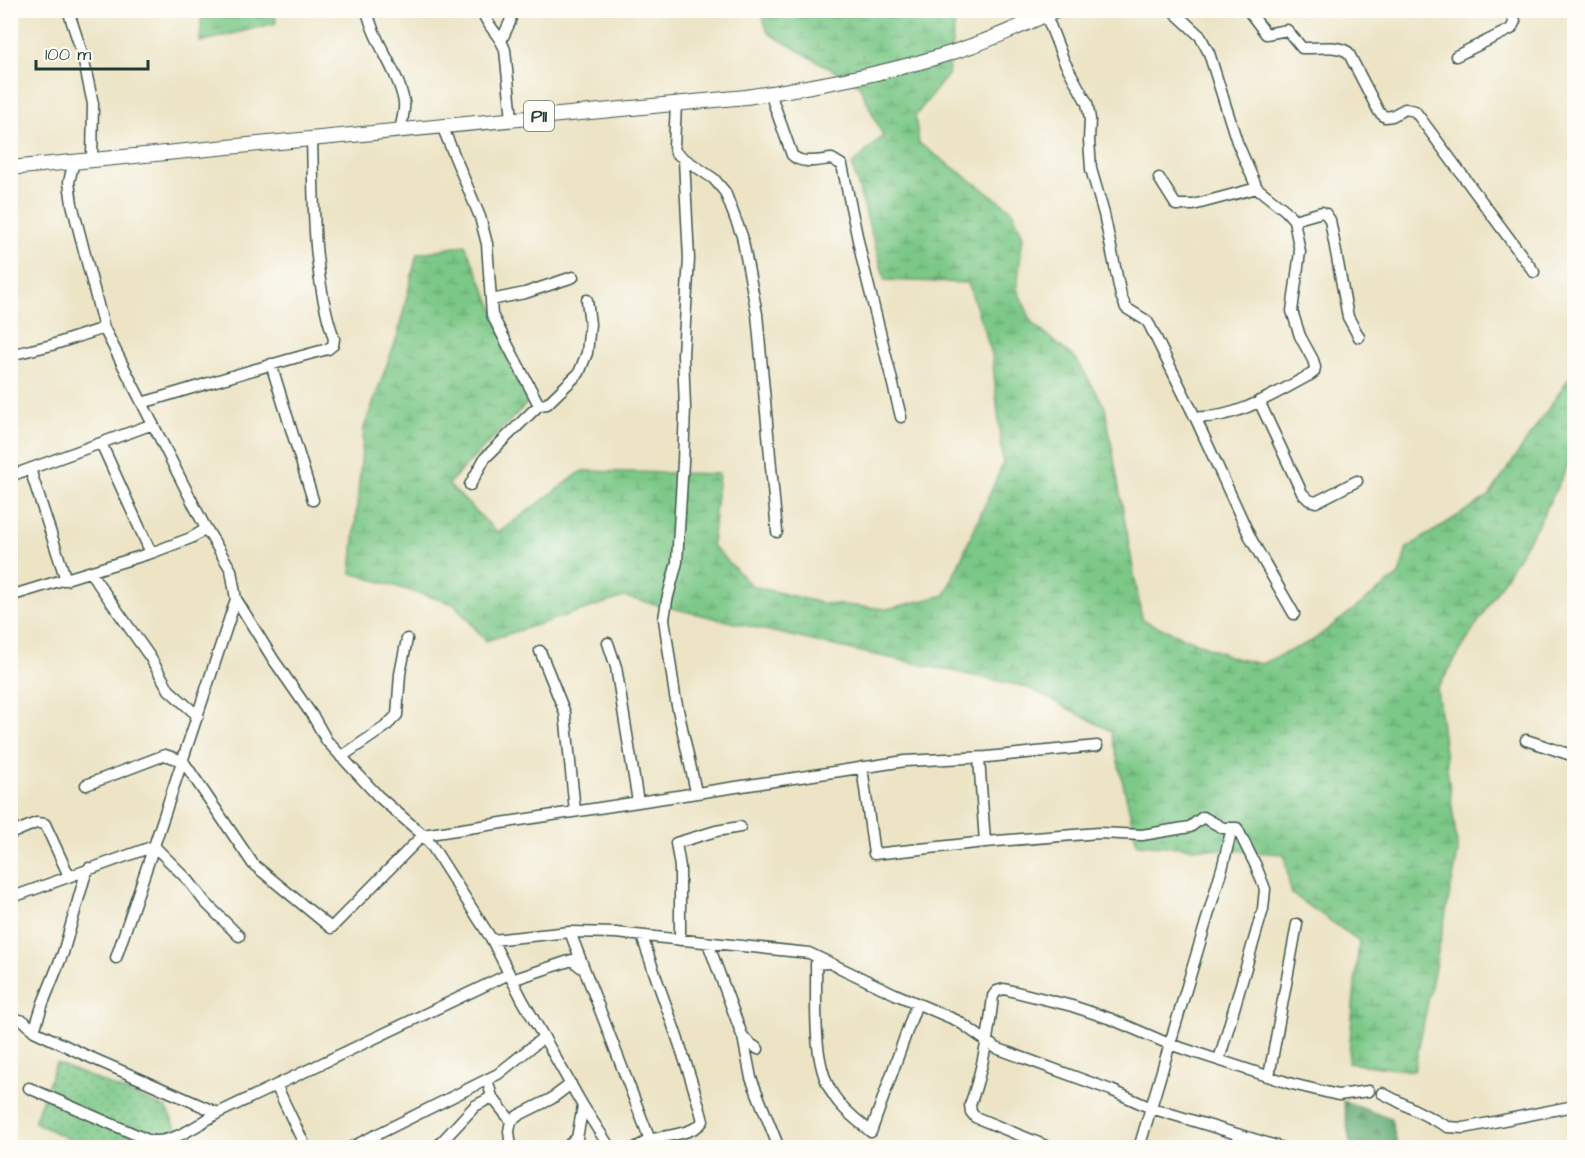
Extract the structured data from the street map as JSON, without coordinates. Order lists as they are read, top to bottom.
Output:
{
  "streets": {
    "main road": ["P11"]
  },
  "scale_bar": "100 m"
}
